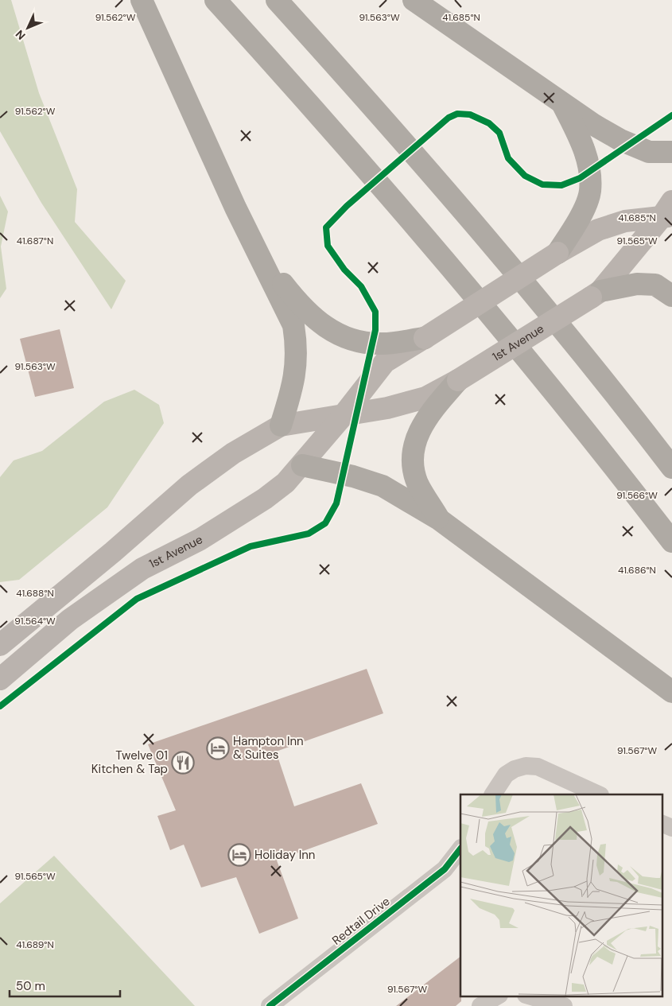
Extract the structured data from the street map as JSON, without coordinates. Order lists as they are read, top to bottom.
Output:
{
  "streets": {
    "main road": ["1st Avenue"],
    "street": ["Redtail Drive"]
  },
  "places": {
    "hotel": ["Hampton Inn & Suites", "Holiday Inn"],
    "restaurant": ["Twelve 01 Kitchen & Tap"]
  },
  "scale_bar": "50 m",
  "north": "bottom left",
  "coordinates": [
    "91.562°W",
    "91.563°W",
    "41.685°N",
    "41.687°N",
    "91.565°W",
    "91.566°W",
    "41.686°N",
    "41.688°N",
    "91.564°W",
    "91.567°W",
    "41.689°N"
  ]
}
